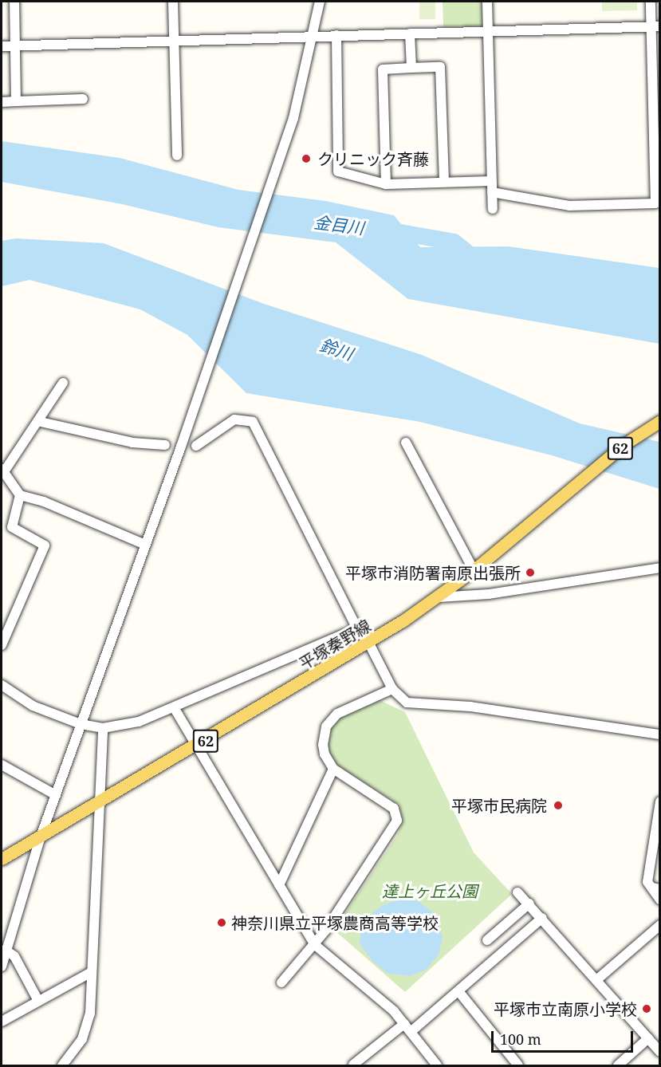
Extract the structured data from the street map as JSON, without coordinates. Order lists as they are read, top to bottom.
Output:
{
  "streets": {
    "main road": ["62", "平塚秦野線"]
  },
  "water": ["金目川", "鈴川"],
  "parks": ["達上ヶ丘公園"],
  "places": [
    "クリニック斉藤",
    "平塚市消防署南原出張所",
    "平塚市民病院",
    "神奈川県立平塚農商高等学校",
    "平塚市立南原小学校"
  ],
  "scale_bar": "100 m"
}
